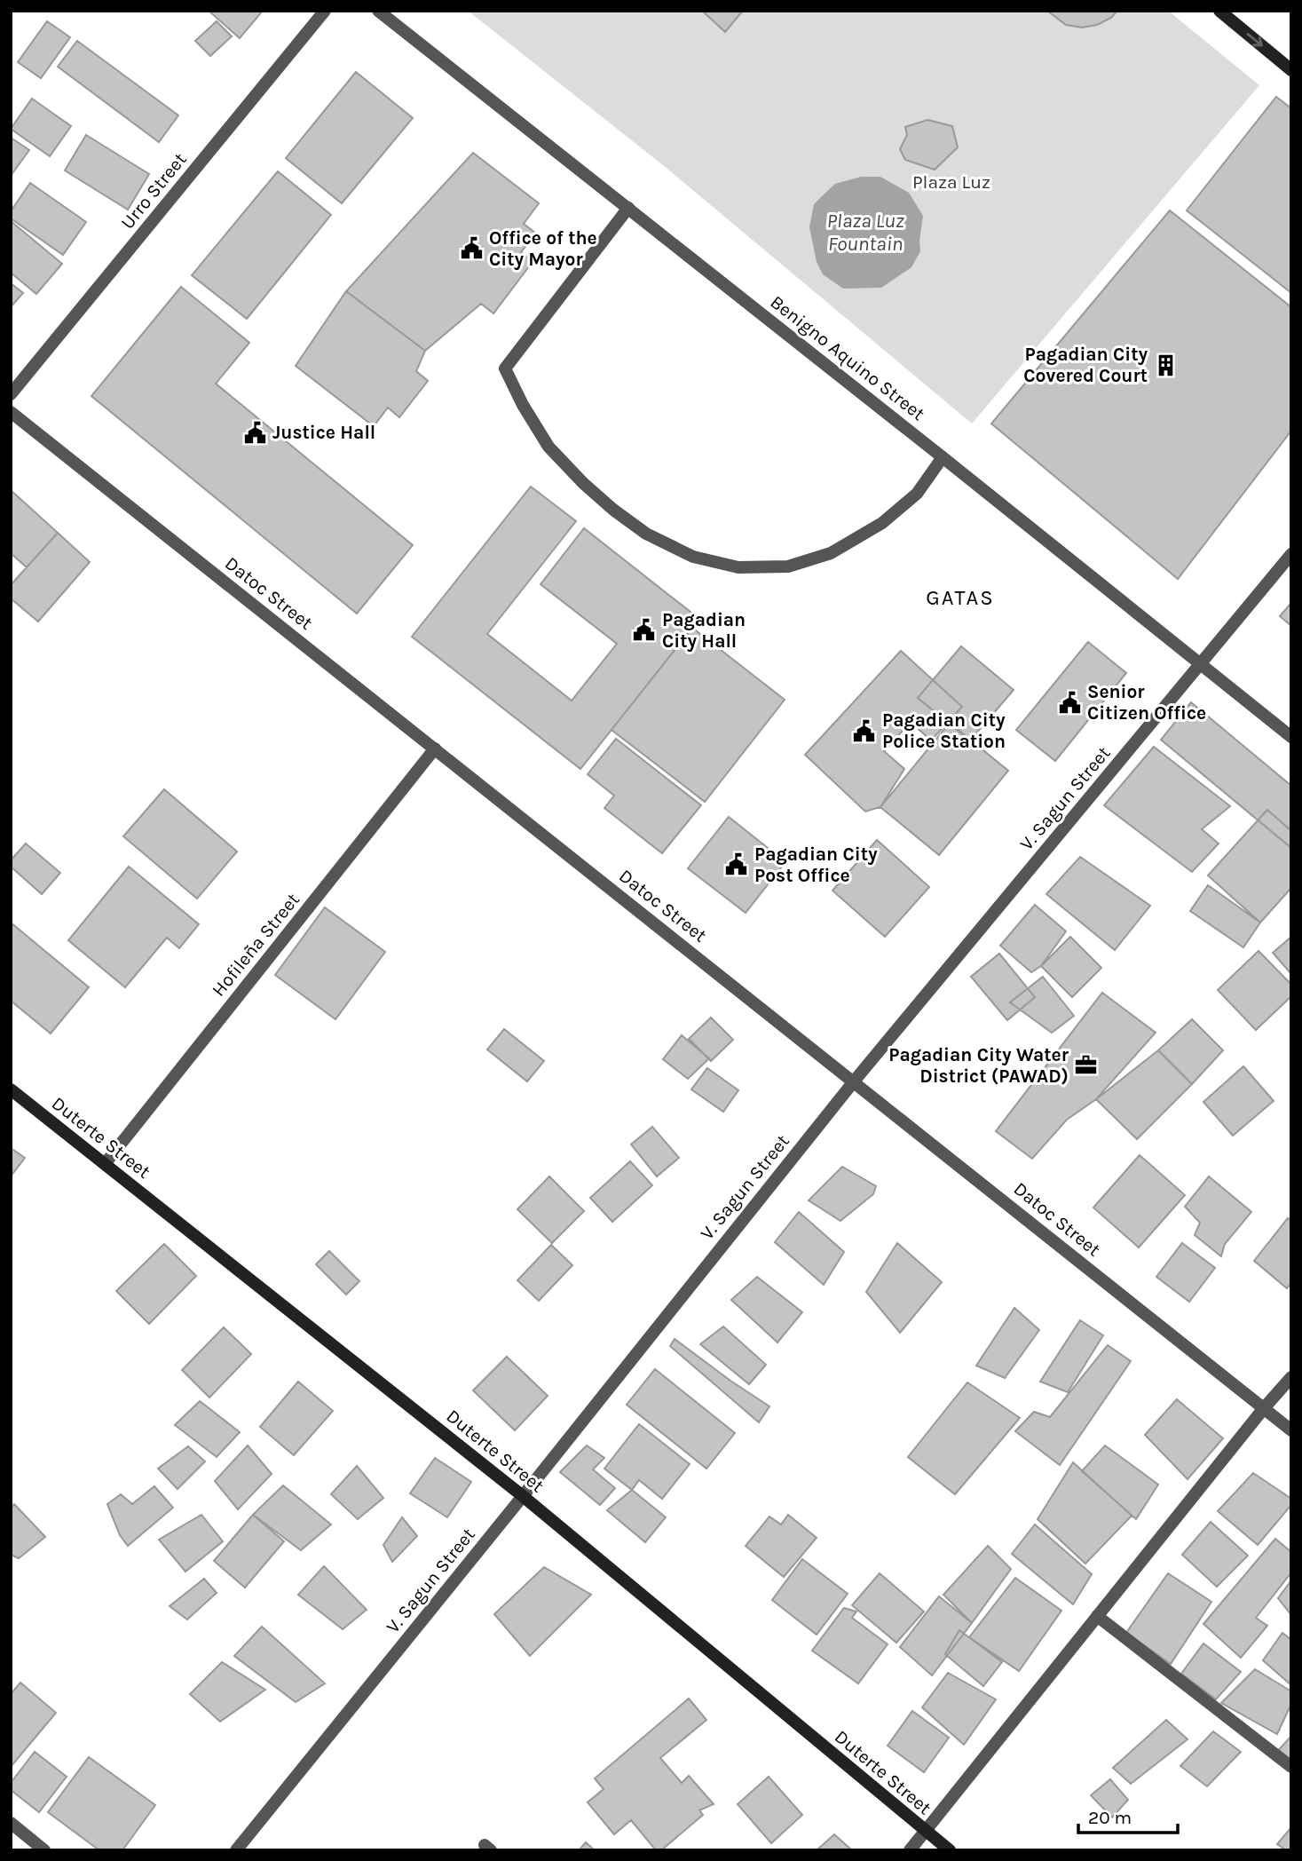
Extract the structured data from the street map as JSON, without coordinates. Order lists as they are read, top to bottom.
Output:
{
  "streets": {
    "main road": ["Duterte Street"],
    "street": [
      "Urro Street",
      "Benigno Aquino Street",
      "Datoc Street",
      "V. Sagun Street",
      "Hofileña Street"
    ]
  },
  "crossings": [
    ["Benigno Aquino Street", "V. Sagun Street"],
    ["Datoc Street", "V. Sagun Street"],
    ["Datoc Street", "Hofileña Street"],
    ["V. Sagun Street", "Duterte Street"],
    ["Hofileña Street", "Duterte Street"]
  ],
  "districts": ["GATAS"],
  "water": ["Plaza Luz Fountain"],
  "parks": ["Plaza Luz"],
  "places": {
    "public building": [
      "Office of the City Mayor",
      "Justice Hall",
      "Pagadian City Hall",
      "Senior Citizen Office",
      "Pagadian City Police Station",
      "Pagadian City Post Office"
    ],
    "building": ["Pagadian City Covered Court"],
    "office": ["Pagadian City Water District (PAWAD)"]
  },
  "scale_bar": "20 m"
}
